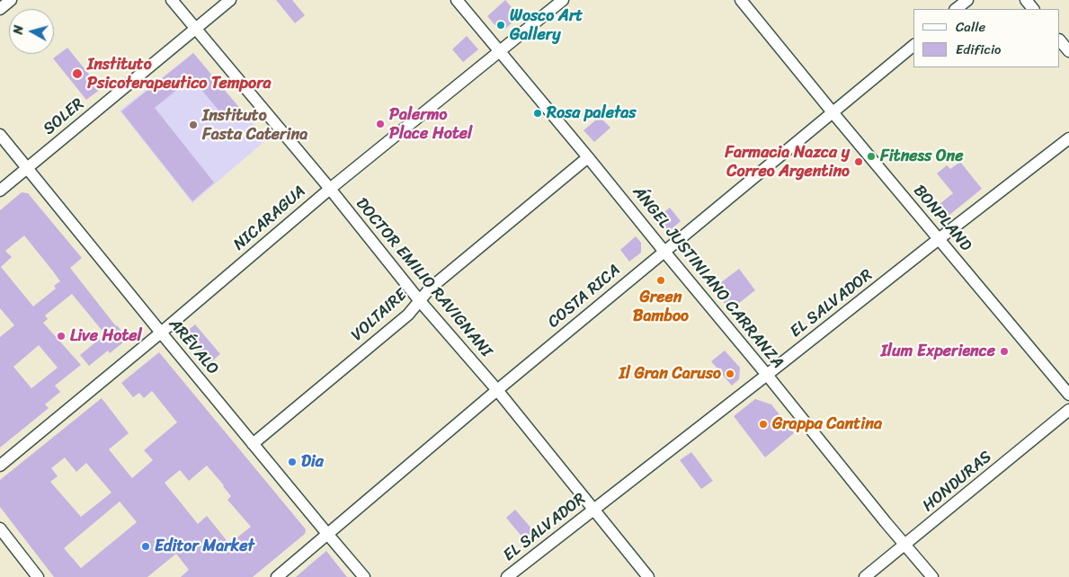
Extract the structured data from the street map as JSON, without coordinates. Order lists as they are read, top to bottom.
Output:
{
  "streets": {
    "street": [
      "SOLER",
      "NICARAGUA",
      "BONPLAND",
      "DOCTOR EMILIO RAVIGNANI",
      "ÁNGEL JUSTINIANO CARRANZA",
      "COSTA RICA",
      "EL SALVADOR",
      "VOLTAIRE",
      "ARÉVALO",
      "HONDURAS"
    ]
  },
  "crossings": [
    ["SOLER", "DOCTOR EMILIO RAVIGNANI"],
    ["SOLER", "ARÉVALO"],
    ["NICARAGUA", "DOCTOR EMILIO RAVIGNANI"],
    ["NICARAGUA", "ÁNGEL JUSTINIANO CARRANZA"],
    ["NICARAGUA", "ARÉVALO"],
    ["BONPLAND", "COSTA RICA"],
    ["BONPLAND", "EL SALVADOR"],
    ["DOCTOR EMILIO RAVIGNANI", "COSTA RICA"],
    ["DOCTOR EMILIO RAVIGNANI", "EL SALVADOR"],
    ["DOCTOR EMILIO RAVIGNANI", "VOLTAIRE"],
    ["ÁNGEL JUSTINIANO CARRANZA", "COSTA RICA"],
    ["ÁNGEL JUSTINIANO CARRANZA", "EL SALVADOR"],
    ["ÁNGEL JUSTINIANO CARRANZA", "VOLTAIRE"],
    ["ÁNGEL JUSTINIANO CARRANZA", "HONDURAS"],
    ["COSTA RICA", "ARÉVALO"],
    ["VOLTAIRE", "ARÉVALO"]
  ],
  "places": [
    "Wosco Art Gallery",
    "Instituto Psicoterapeutico Tempora",
    "Rosa paletas",
    "Palermo Place Hotel",
    "Instituto Fasta Caterina",
    "Fitness One",
    "Farmacia Nazca y Correo Argentino",
    "Green Bamboo",
    "Live Hotel",
    "Ilum Experience",
    "Il Gran Caruso",
    "Grappa Cantina",
    "Dia",
    "Editor Market"
  ],
  "legend": ["Calle", "Edificio"],
  "north": "left"
}
